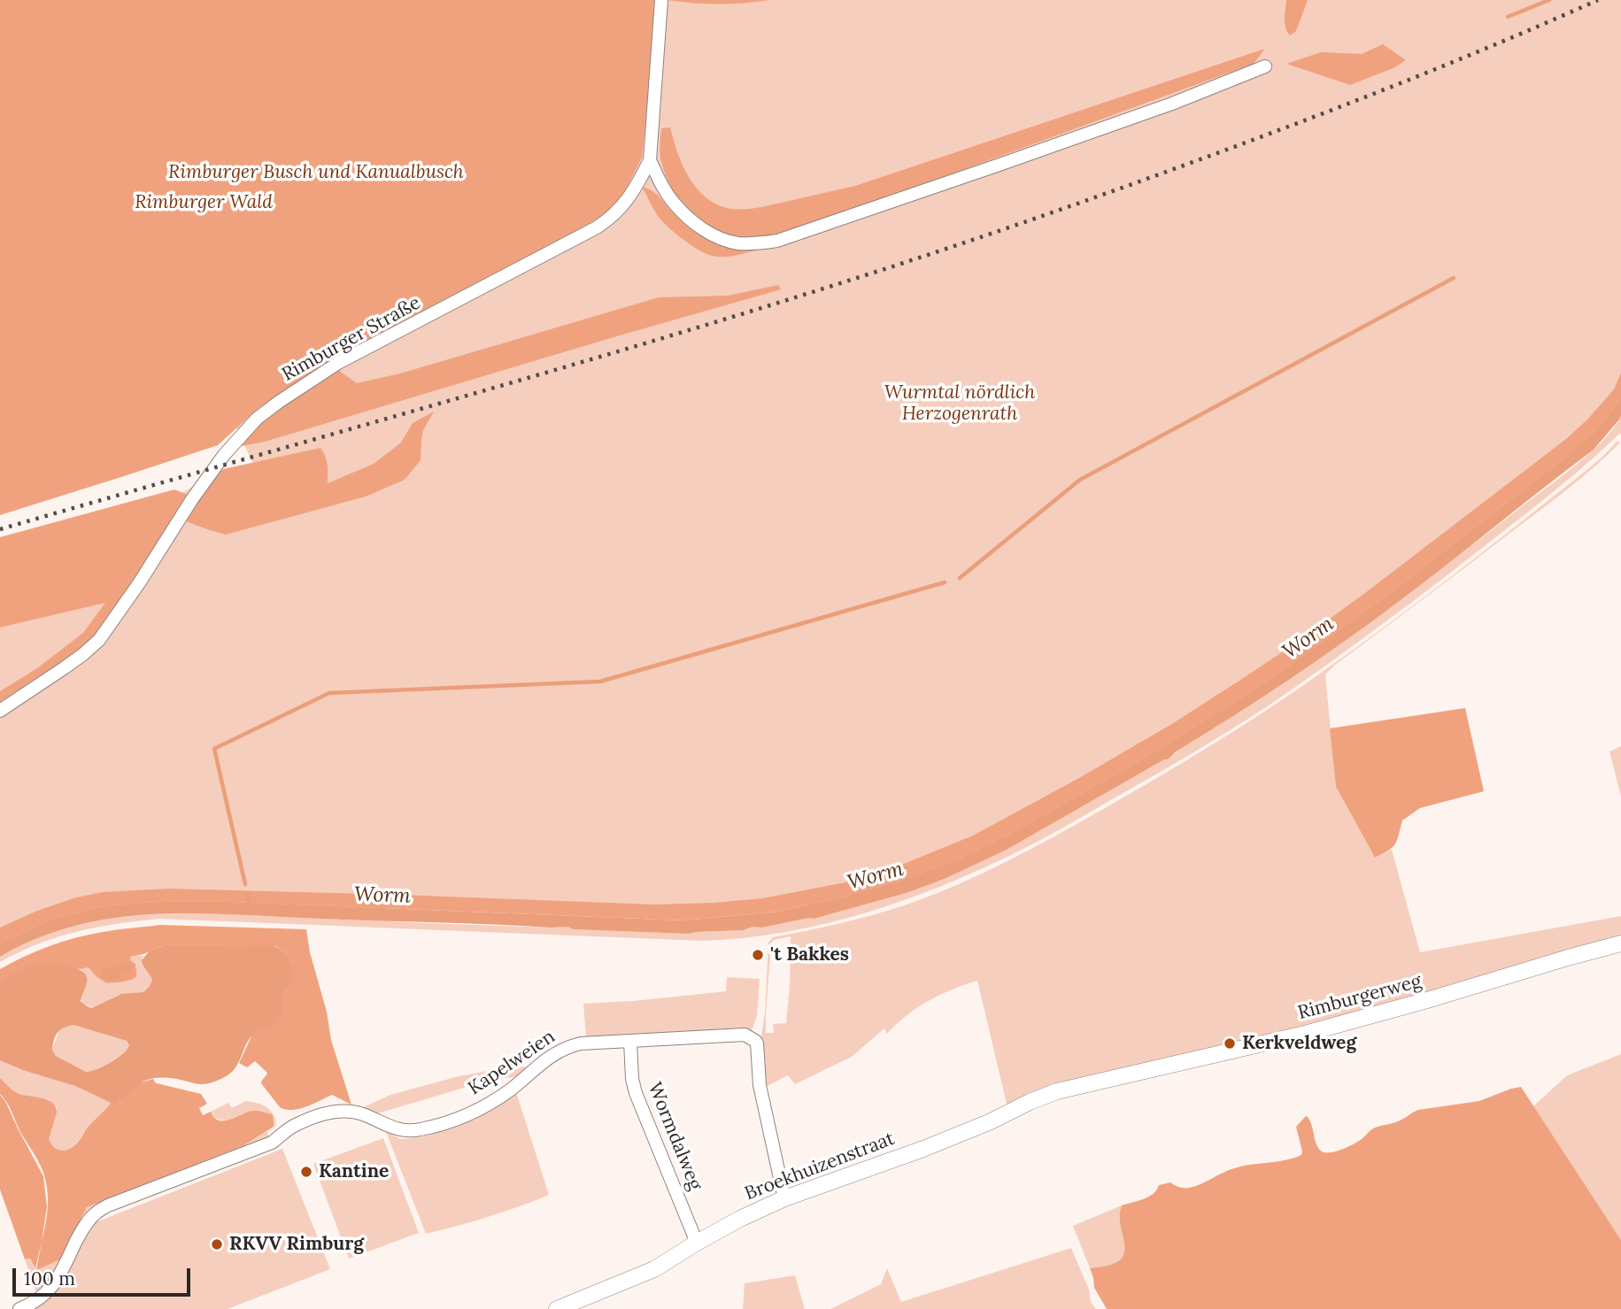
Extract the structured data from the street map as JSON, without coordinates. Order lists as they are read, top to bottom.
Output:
{
  "streets": {
    "street": [
      "Rimburger Straße",
      "Rimburgerweg",
      "Kapelweien",
      "Wormdalweg",
      "Broekhuizenstraat"
    ]
  },
  "crossings": [
    ["Rimburgerweg", "Broekhuizenstraat"],
    ["Kapelweien", "Wormdalweg"],
    ["Kapelweien", "Broekhuizenstraat"],
    ["Wormdalweg", "Broekhuizenstraat"]
  ],
  "water": ["Worm"],
  "parks": ["Rimburger Busch und Kanualbusch", "Rimburger Wald", "Wurmtal nördlich Herzogenrath"],
  "places": [
    "'t Bakkes",
    "Kerkveldweg",
    "Kantine",
    "RKVV Rimburg"
  ],
  "scale_bar": "100 m"
}
